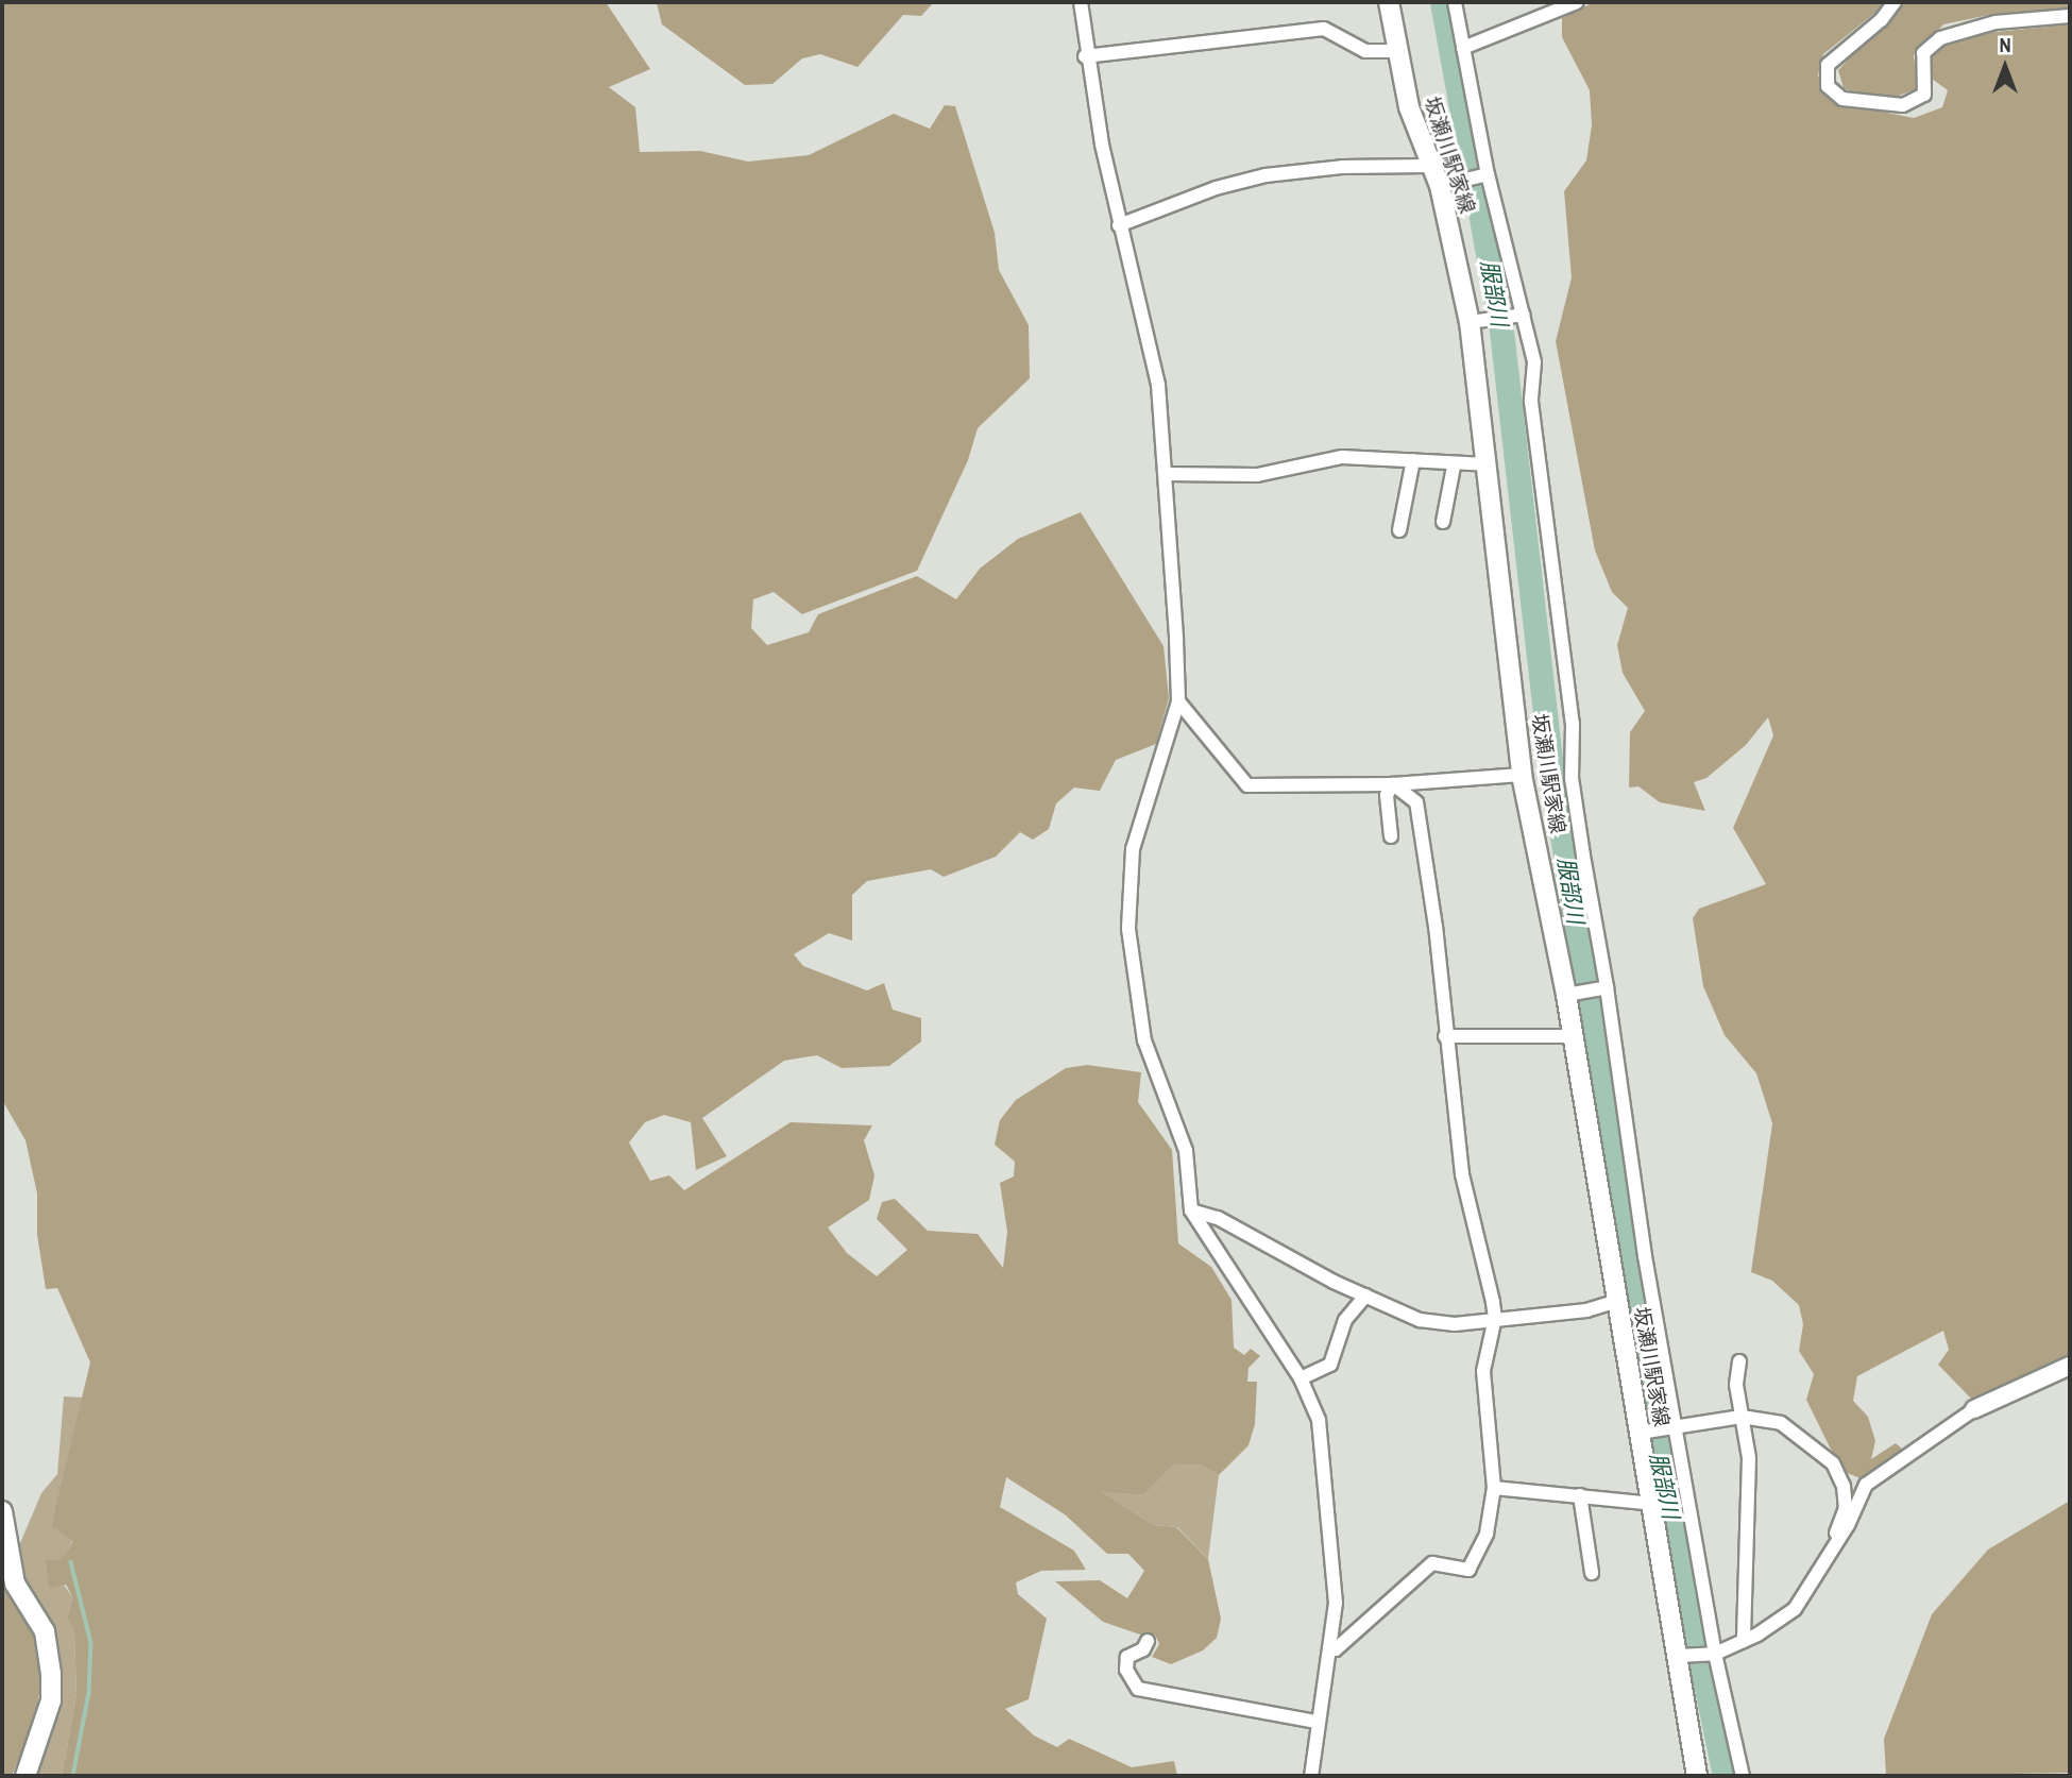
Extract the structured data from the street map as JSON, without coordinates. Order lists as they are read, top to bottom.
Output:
{
  "streets": {
    "main road": ["坂瀬川駅家線"]
  },
  "water": ["服部川"],
  "north": "top"
}
